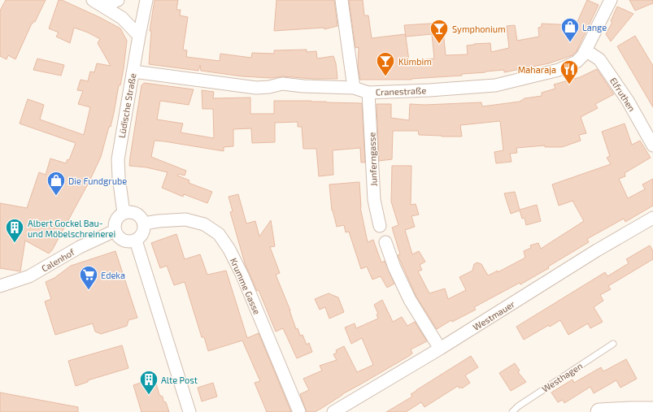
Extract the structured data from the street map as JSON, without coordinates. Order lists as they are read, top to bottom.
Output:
{
  "streets": {
    "street": [
      "Cranestraße",
      "Elfruthen",
      "Lüdische Straße",
      "Junferngasse",
      "Calenhof",
      "Krumme Gasse",
      "Westmauer"
    ],
    "lane": ["Westhagen"]
  },
  "crossings": [
    ["Cranestraße", "Elfruthen"],
    ["Cranestraße", "Lüdische Straße"],
    ["Cranestraße", "Junferngasse"],
    ["Lüdische Straße", "Calenhof"],
    ["Lüdische Straße", "Krumme Gasse"],
    ["Calenhof", "Krumme Gasse"]
  ],
  "places": {
    "shop": ["Lange", "Die Fundgrube"],
    "bar": ["Symphonium", "Klimbim"],
    "restaurant": ["Maharaja"],
    "building": ["Albert Gockel Bau- und Möbelschreinerei", "Alte Post"],
    "supermarket": ["Edeka"]
  }
}
